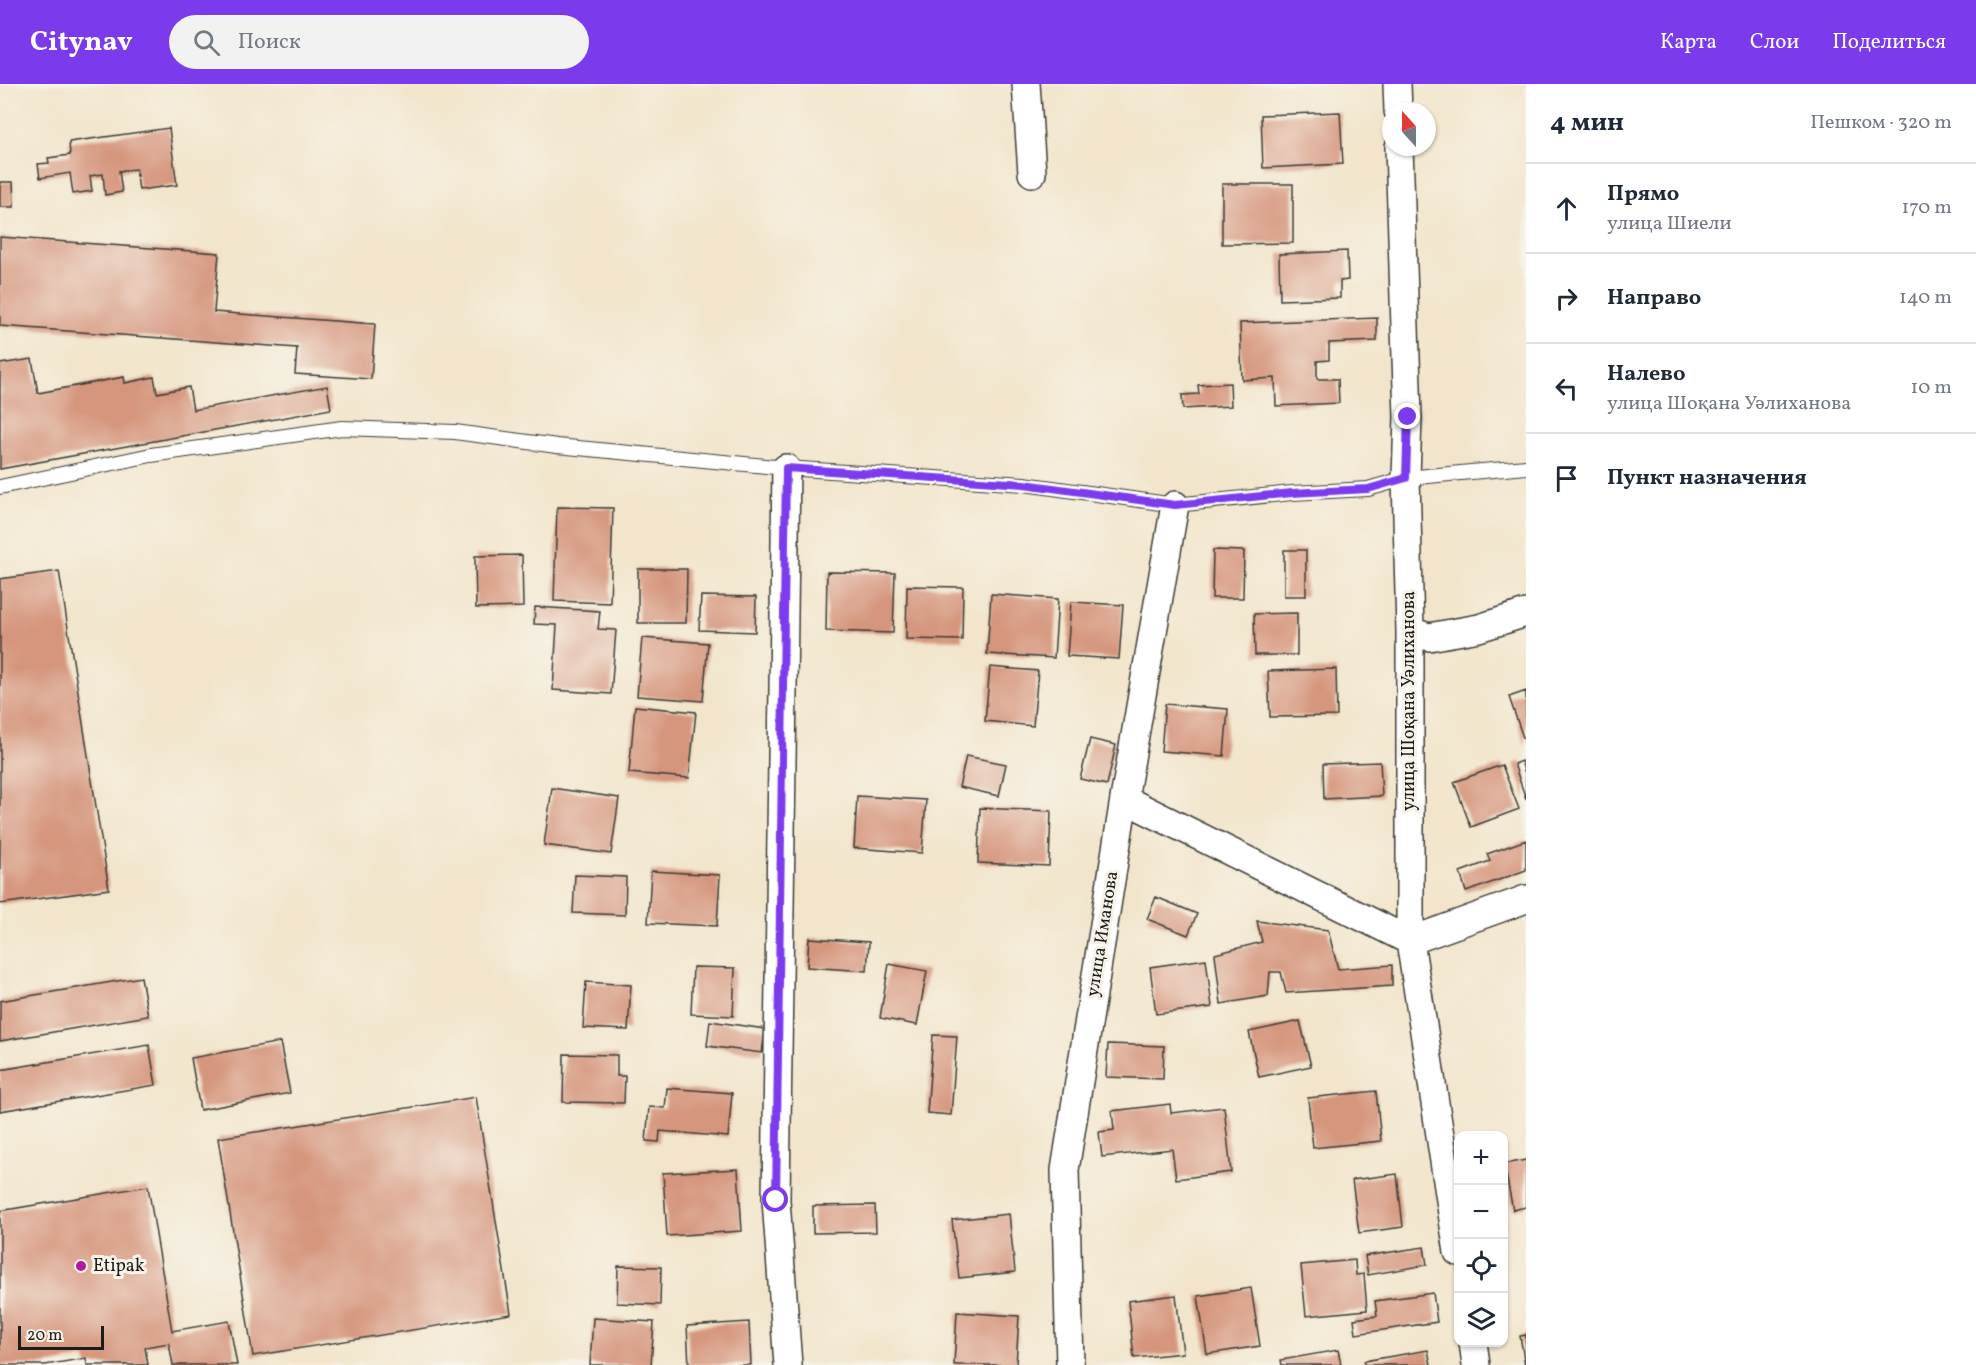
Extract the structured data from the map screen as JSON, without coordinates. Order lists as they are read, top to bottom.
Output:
{
  "streets": {
    "street": ["улица Шоқана Уәлиханова", "улица Иманова"]
  },
  "places": ["Etipak"],
  "scale_bar": "20 m",
  "north": "top",
  "page": {
    "header": "Citynav",
    "search": "Поиск",
    "nav": ["Карта", "Слои", "Поделиться"],
    "heading": ["4 мин", "Пешком · 320 m"],
    "list": [
      ["Прямо", "улица Шиели", "170 m"],
      ["Направо", "140 m"],
      ["Налево", "улица Шоқана Уәлиханова", "10 m"],
      "Пункт назначения"
    ],
    "map_buttons": ["+", "−"],
    "scale": "20 m"
  }
}
